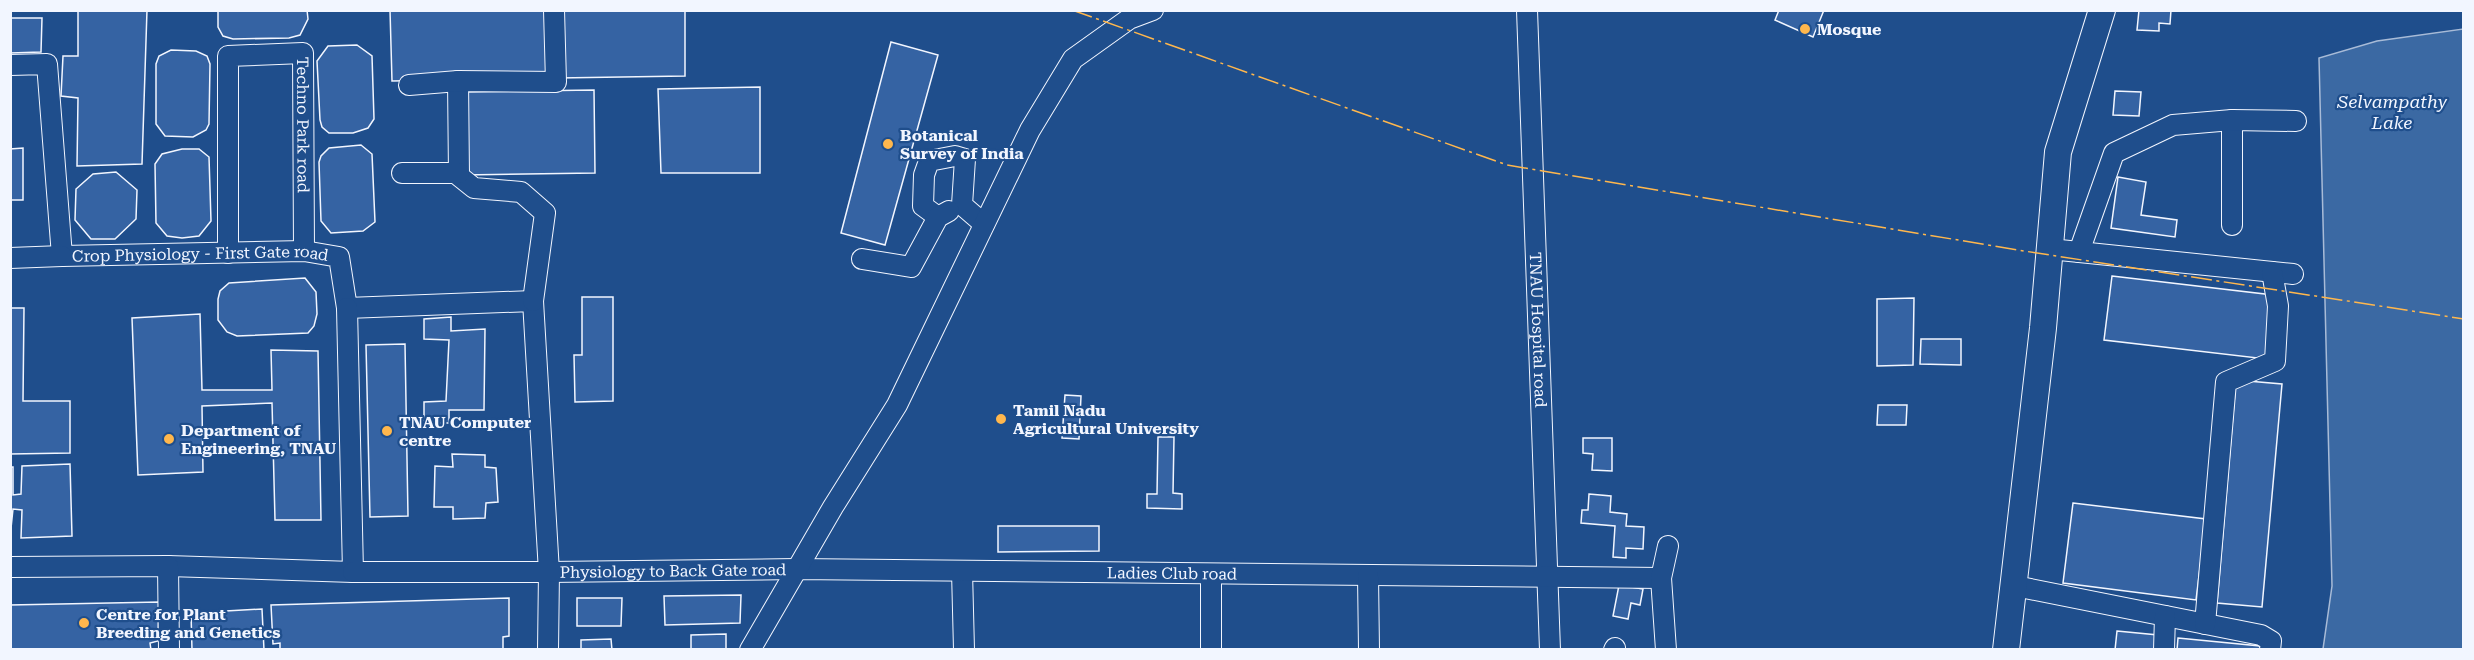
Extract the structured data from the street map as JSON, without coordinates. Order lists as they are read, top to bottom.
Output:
{
  "streets": {
    "street": [
      "Techno Park road",
      "Crop Physiology - First Gate road",
      "TNAU Hospital road",
      "Physiology to Back Gate road",
      "Ladies Club road"
    ]
  },
  "crossings": [
    ["Techno Park road", "Crop Physiology - First Gate road"],
    ["TNAU Hospital road", "Ladies Club road"],
    ["Physiology to Back Gate road", "Ladies Club road"]
  ],
  "water": ["Selvampathy Lake"],
  "places": [
    "Mosque",
    "Botanical Survey of India",
    "Tamil Nadu Agricultural University",
    "TNAU Computer centre",
    "Department of Engineering, TNAU",
    "Centre for Plant Breeding and Genetics"
  ]
}
